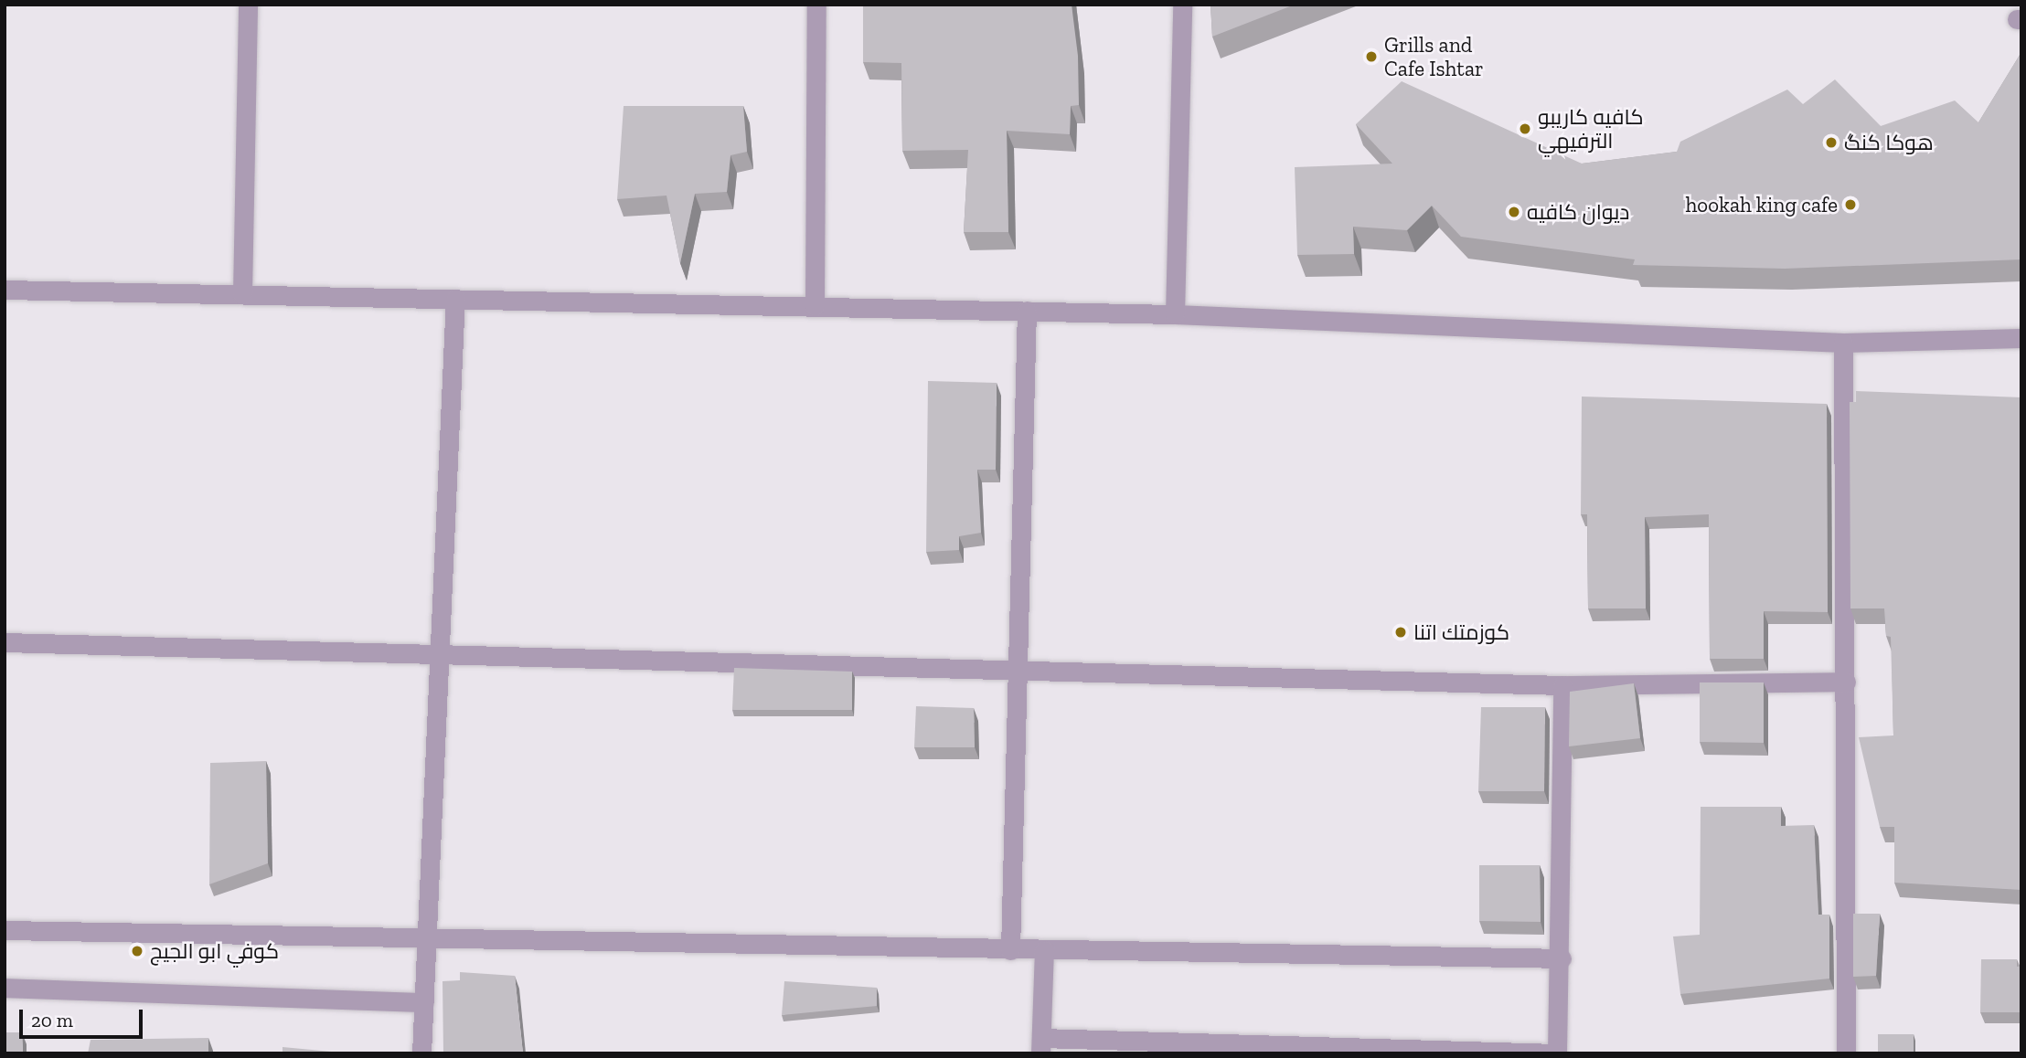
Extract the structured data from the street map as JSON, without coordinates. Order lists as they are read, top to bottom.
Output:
{
  "places": [
    "Grills and Cafe Ishtar",
    "كافيه كاريبو الترفيهي",
    "هوكا كنگ",
    "hookah king cafe",
    "ديوان كافيه",
    "كوزمتك اتنا",
    "كوفي ابو الجيج"
  ],
  "scale_bar": "20 m"
}
